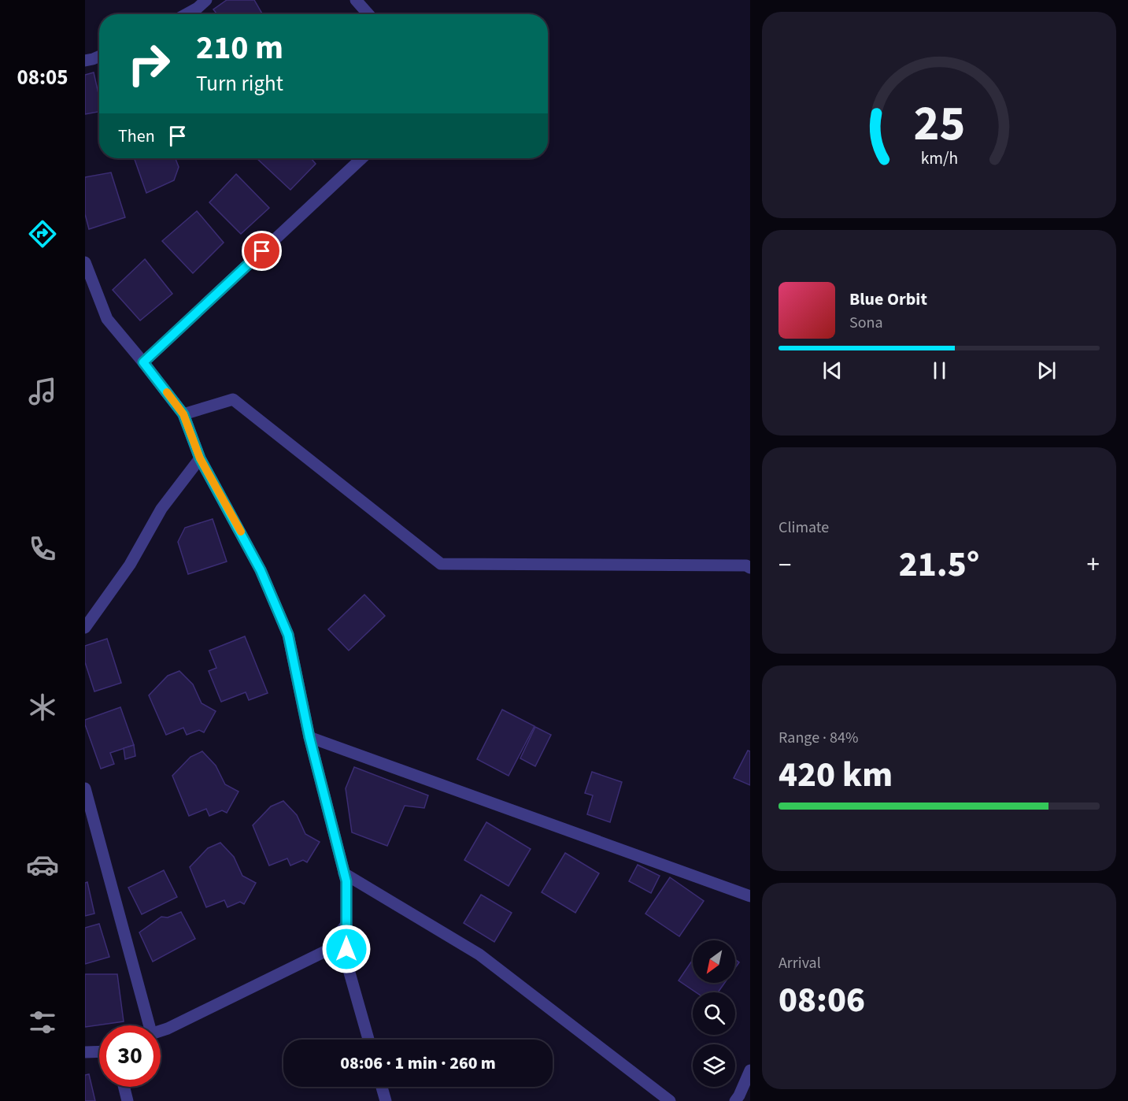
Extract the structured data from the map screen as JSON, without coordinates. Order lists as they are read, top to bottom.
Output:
{
  "north": "bottom left",
  "page": {
    "tabs": "08:05",
    "turn": ["210 m", "Turn right"],
    "then": "Then",
    "song": ["Blue Orbit", "Sona"],
    "tile": [
      "Climate",
      ["Range · 84%", "420 km"],
      ["Arrival", "08:06"]
    ],
    "heat": ["−", "21.5°", "+"],
    "limit": "30",
    "trip": "08:06 · 1 min · 260 m",
    "gauge": ["25", "km/h"]
  }
}
